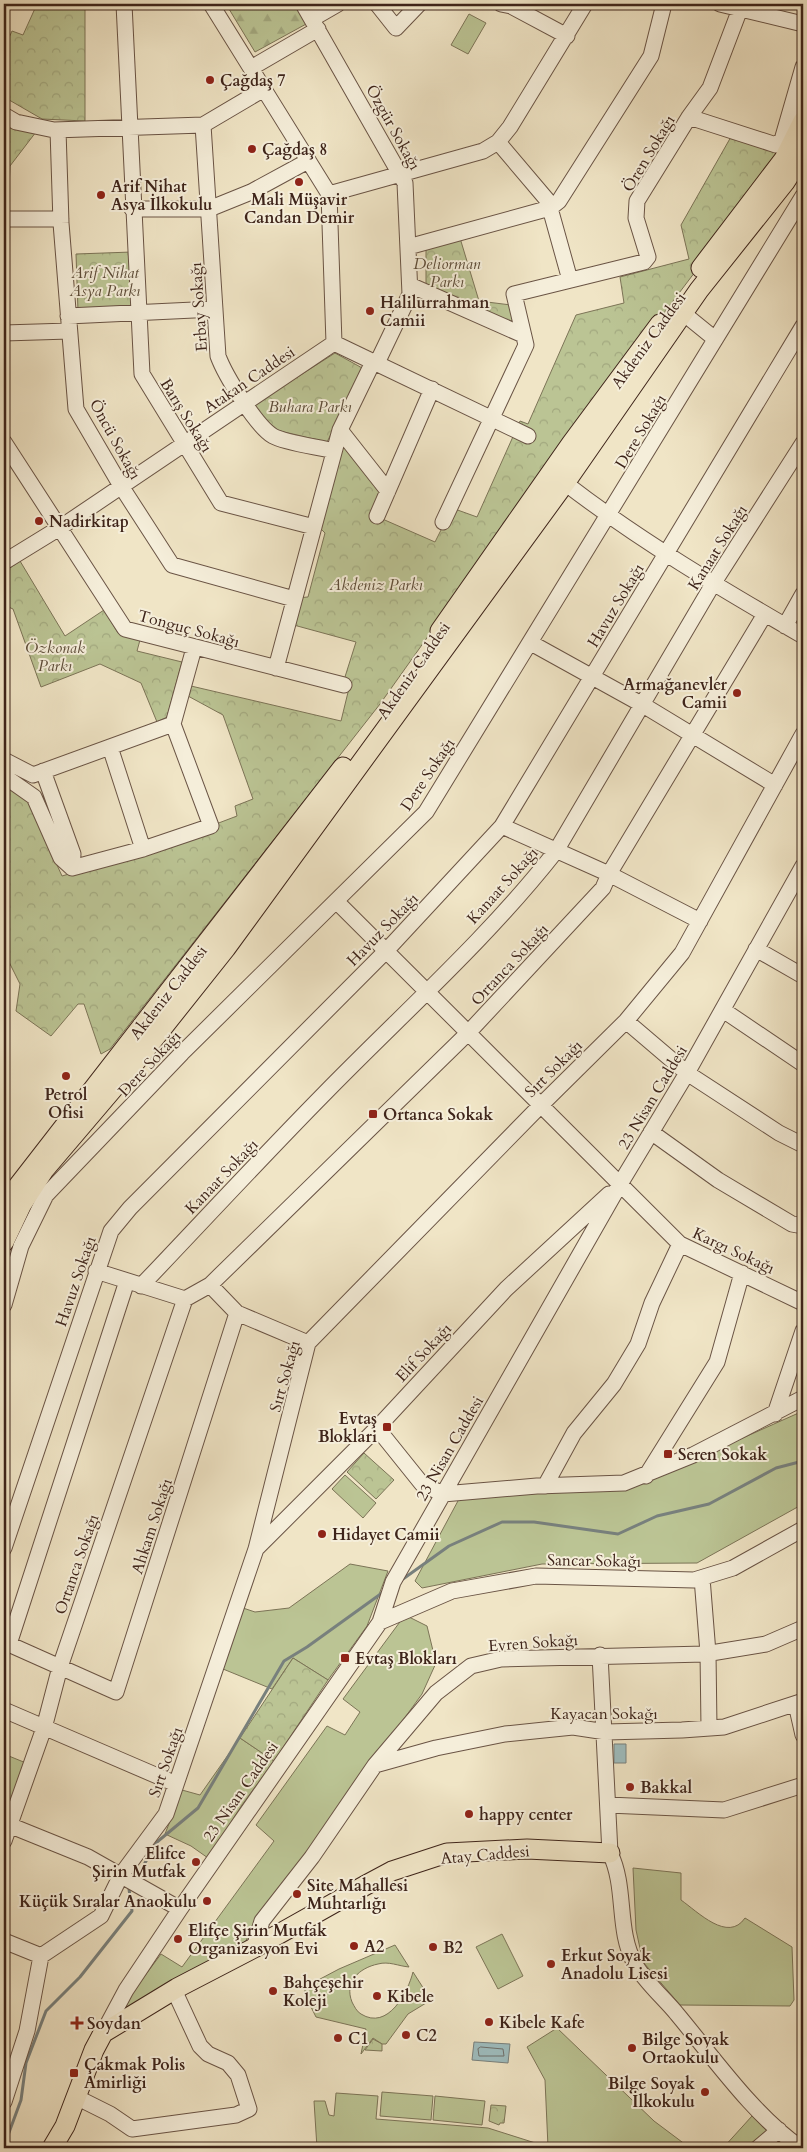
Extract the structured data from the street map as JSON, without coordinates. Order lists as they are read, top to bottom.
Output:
{
  "streets": {
    "main road": ["Akdeniz Caddesi", "Atay Caddesi"],
    "street": [
      "Özgür Sokağı",
      "Ören Sokağı",
      "Erbay Sokağı",
      "Atakan Caddesi",
      "Barış Sokağı",
      "Dere Sokağı",
      "Öncü Sokağı",
      "Kanaat Sokağı",
      "Havuz Sokağı",
      "Tonguç Sokağı",
      "Ortanca Sokağı",
      "Sırt Sokağı",
      "23 Nisan Caddesi",
      "Kargı Sokağı",
      "Elif Sokağı",
      "Ahkam Sokağı",
      "Sancar Sokağı",
      "Evren Sokağı",
      "Kayacan Sokağı"
    ]
  },
  "crossings": [
    ["Özgür Sokağı", "Erbay Sokağı"],
    ["Özgür Sokağı", "Barış Sokağı"],
    ["Özgür Sokağı", "Öncü Sokağı"],
    ["Özgür Sokağı", "Tonguç Sokağı"],
    ["Erbay Sokağı", "Atakan Caddesi"],
    ["Atakan Caddesi", "Barış Sokağı"],
    ["Atakan Caddesi", "Öncü Sokağı"],
    ["Atakan Caddesi", "Tonguç Sokağı"],
    ["Dere Sokağı", "Kargı Sokağı"],
    ["Kanaat Sokağı", "Kargı Sokağı"],
    ["Havuz Sokağı", "Kargı Sokağı"],
    ["Ortanca Sokağı", "Kargı Sokağı"],
    ["Ortanca Sokağı", "Ahkam Sokağı"],
    ["Sırt Sokağı", "Kargı Sokağı"],
    ["Sırt Sokağı", "Elif Sokağı"],
    ["23 Nisan Caddesi", "Kargı Sokağı"],
    ["23 Nisan Caddesi", "Elif Sokağı"],
    ["23 Nisan Caddesi", "Sancar Sokağı"],
    ["23 Nisan Caddesi", "Atay Caddesi"],
    ["Kargı Sokağı", "Elif Sokağı"],
    ["Evren Sokağı", "Kayacan Sokağı"],
    ["Evren Sokağı", "Atay Caddesi"]
  ],
  "parks": [
    "Deliorman Parkı",
    "Arif Nihat Asya Parkı",
    "Buhara Parkı",
    "Akdeniz Parkı",
    "Özkonak Parkı"
  ],
  "places": {
    "other": [
      "Çağdaş 7",
      "Çağdaş 8",
      "Mali Müşavir Candan Demir",
      "Arif Nihat Asya İlkokulu",
      "Halilurrahman Camii",
      "Nadirkitap",
      "Armağanevler Camii",
      "Petrol Ofisi",
      "Hidayet Camii",
      "Bakkal",
      "happy center",
      "Elifce Şirin Mutfak",
      "Site Mahallesi Muhtarlığı",
      "Küçük Sıralar Anaokulu",
      "Elifçe Şirin Mutfak Organizasyon Evi",
      "A2",
      "B2",
      "Erkut Soyak Anadolu Lisesi",
      "Bahçeşehir Koleji",
      "Kibele",
      "Kibele Kafe",
      "C2",
      "C1",
      "Bilge Soyak Ortaokulu",
      "Bilge Soyak İlkokulu"
    ],
    "transit": [
      "Ortanca Sokak",
      "Evtaş Bloklari",
      "Seren Sokak",
      "Evtaş Blokları",
      "Çakmak Polis Amirliği"
    ],
    "health": ["Soydan"]
  }
}
